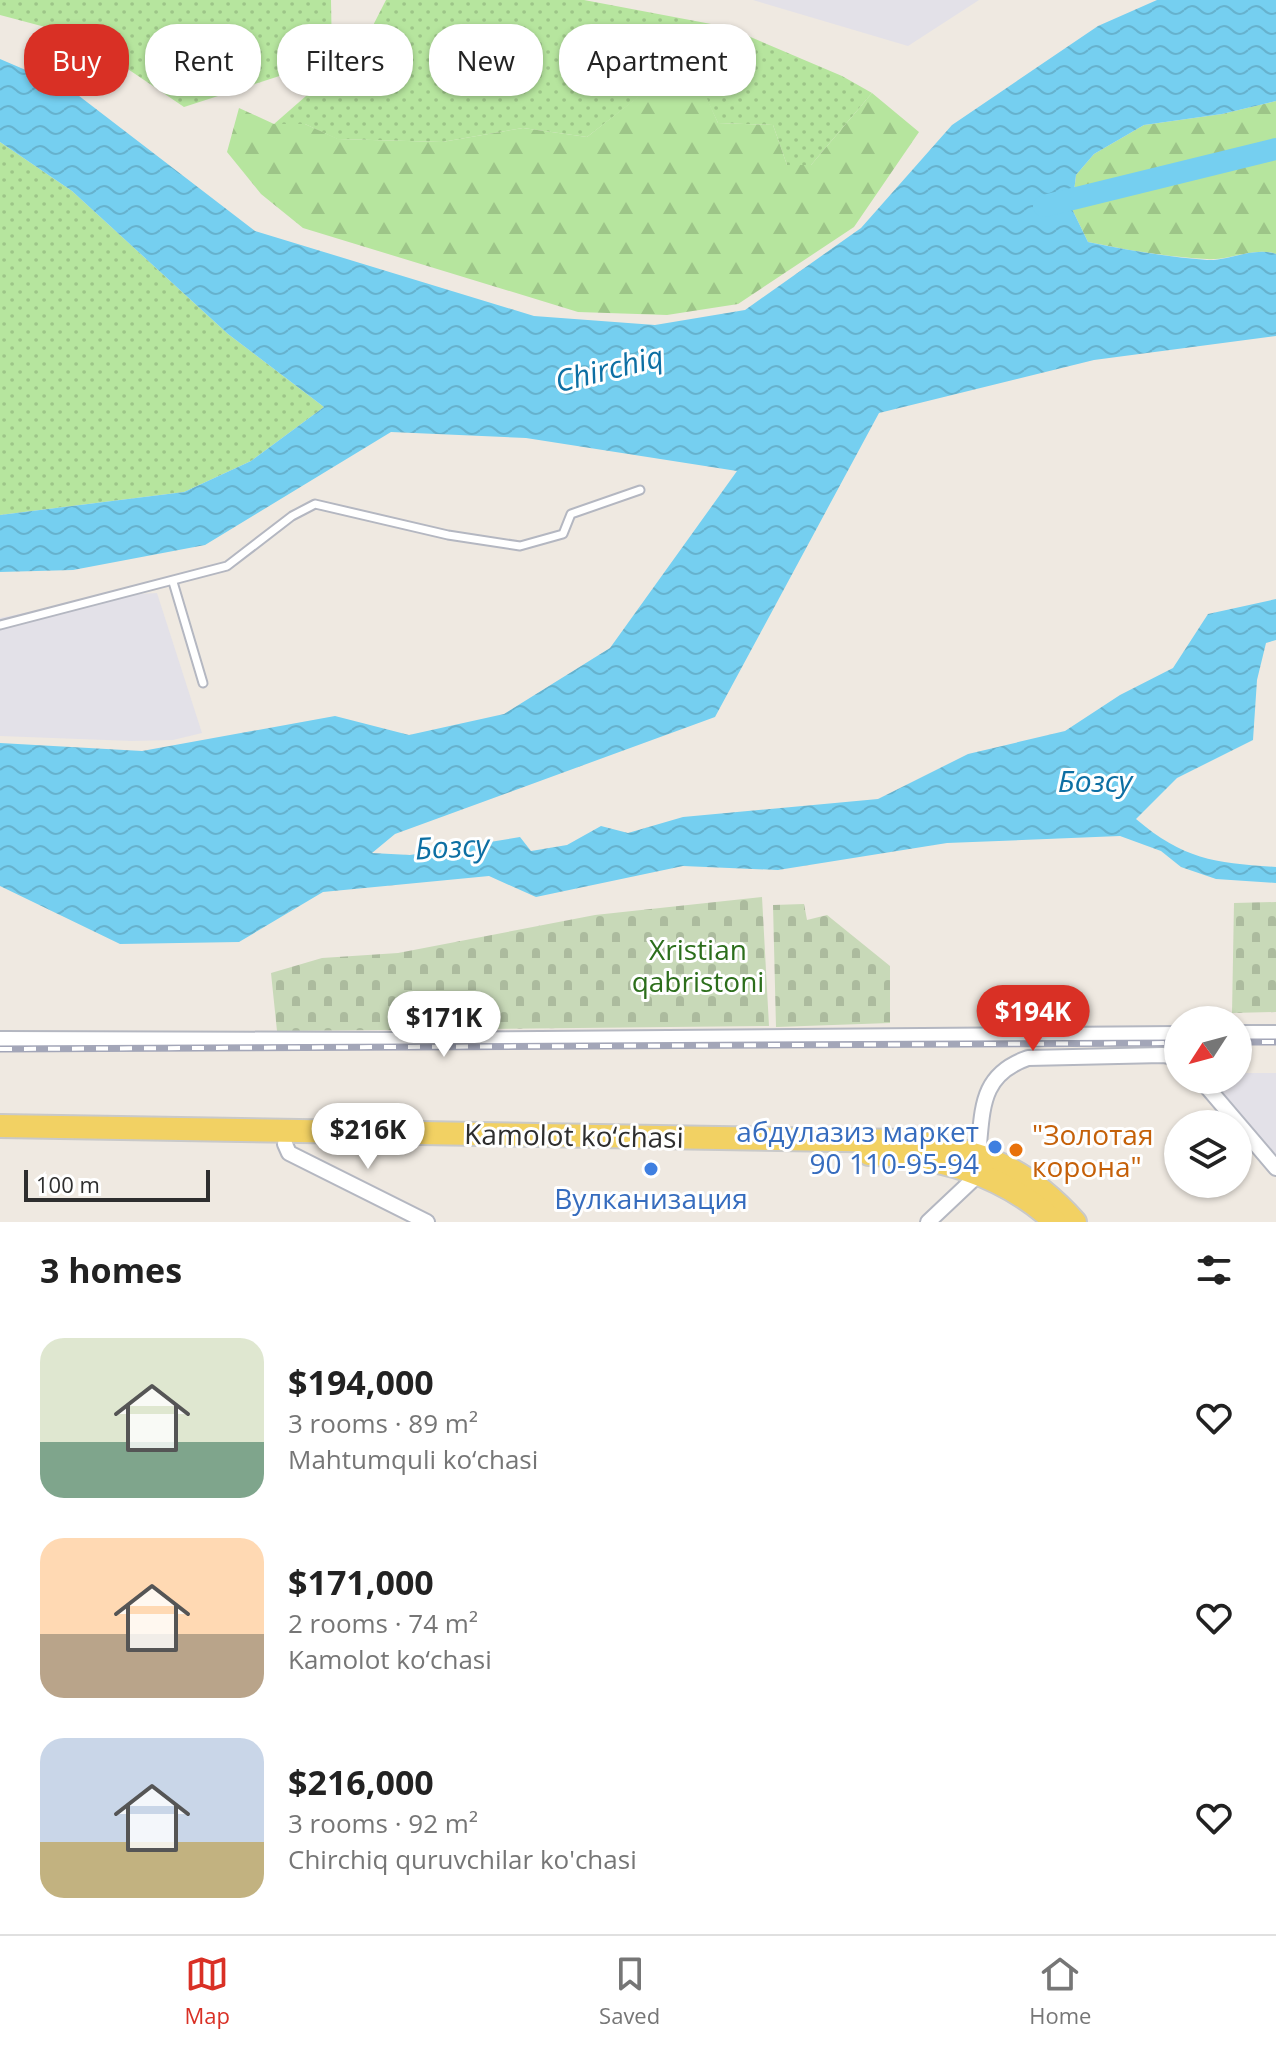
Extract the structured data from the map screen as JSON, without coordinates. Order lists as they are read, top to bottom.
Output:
{
  "streets": {
    "main road": ["Kamolot ko‘chasi"]
  },
  "water": ["Chirchiq", "Бозсу"],
  "parks": ["Xristian qabristoni"],
  "places": ["абдулазиз маркет 90 110-95-94", "\"Золотая корона\"", "Вулканизация"],
  "scale_bar": "100 m",
  "north": "bottom left",
  "page": {
    "chip": [
      "Buy",
      "Rent",
      "Filters",
      "New",
      "Apartment"
    ],
    "price": ["$194K", "$171K", "$216K"],
    "scale": "100 m",
    "heading": "3 homes",
    "list": [
      {
        "name": "$194,000",
        "note": "3 rooms · 89 m² · Mahtumquli ko‘chasi"
      },
      {
        "name": "$171,000",
        "note": "2 rooms · 74 m² · Kamolot ko‘chasi"
      },
      {
        "name": "$216,000",
        "note": "3 rooms · 92 m² · Chirchiq quruvchilar ko'chasi"
      }
    ],
    "tabs": ["Map", "Saved", "Home"]
  }
}
